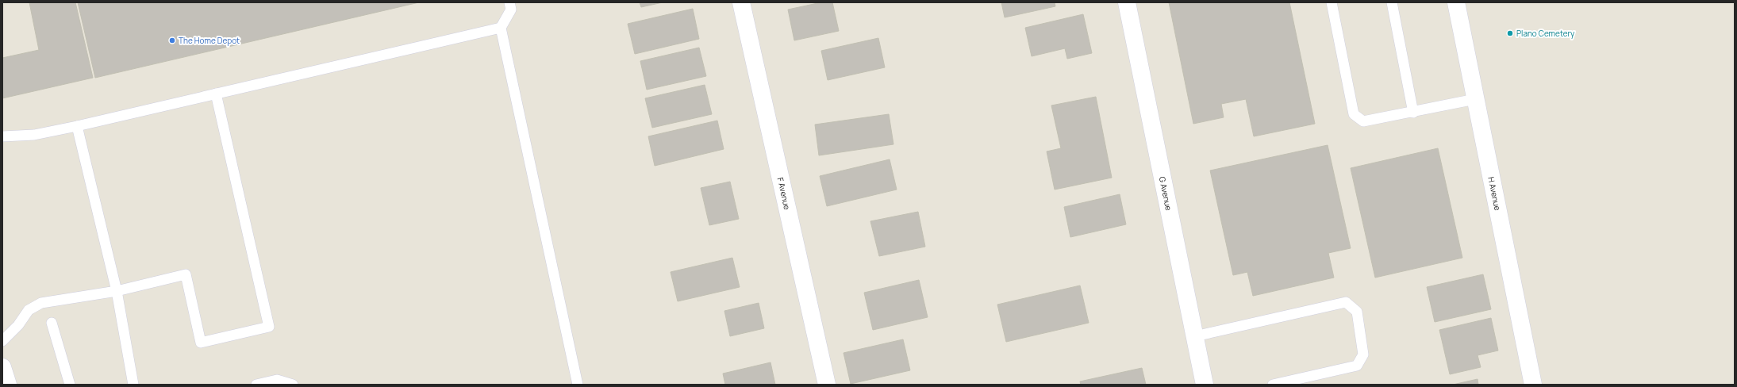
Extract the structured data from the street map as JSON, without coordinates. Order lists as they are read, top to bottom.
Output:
{
  "streets": {
    "street": ["F Avenue", "G Avenue", "H Avenue"]
  },
  "places": ["Plano Cemetery", "The Home Depot"]
}
